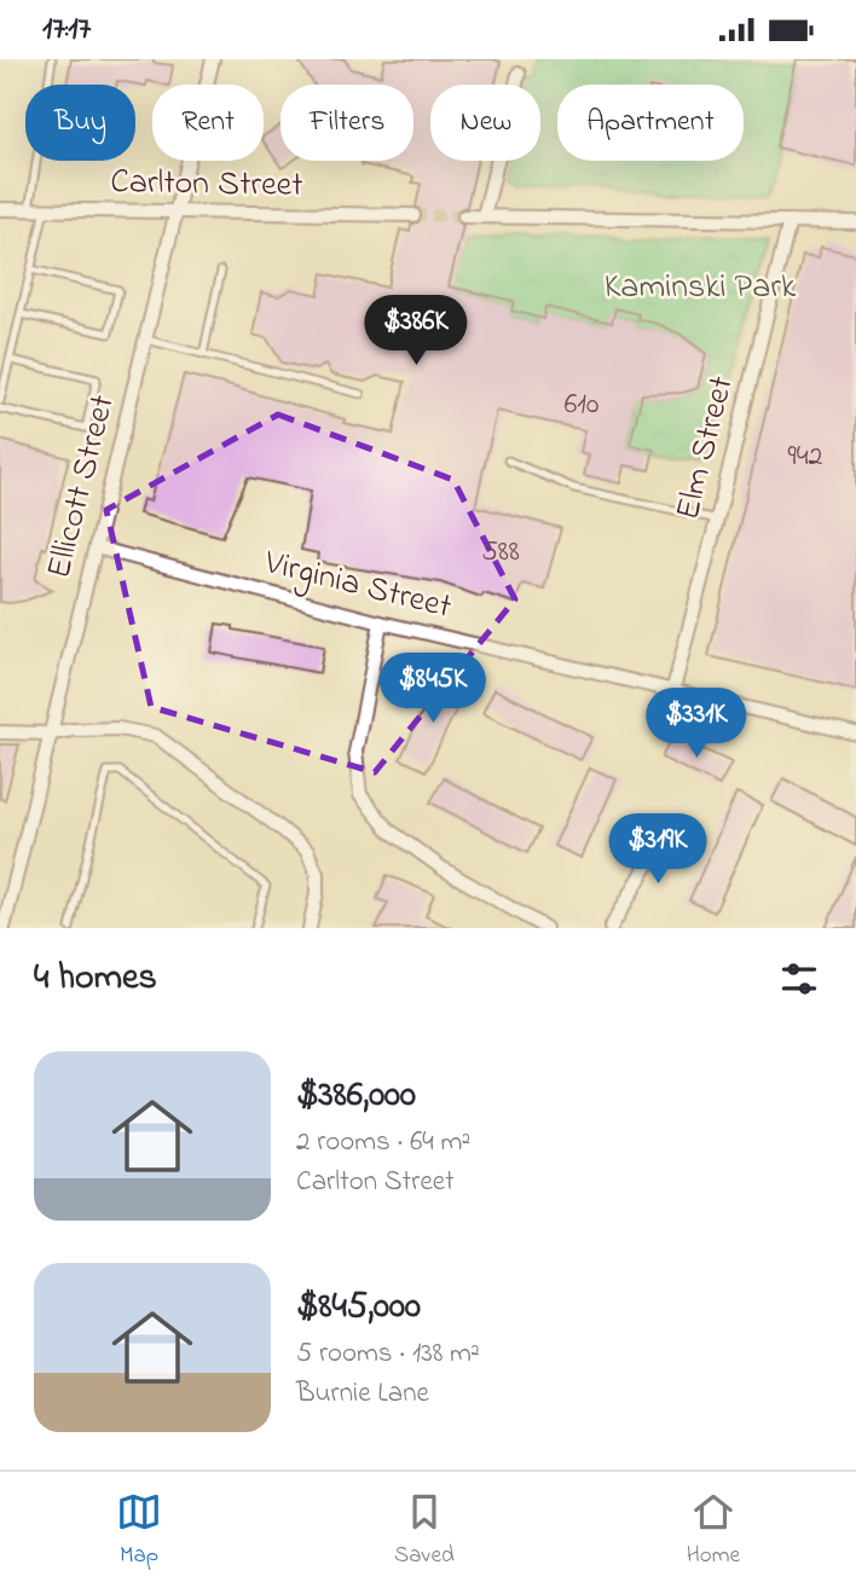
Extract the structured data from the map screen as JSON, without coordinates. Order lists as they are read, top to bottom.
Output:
{
  "streets": {
    "street": [
      "Carlton Street",
      "Elm Street",
      "Ellicott Street",
      "Virginia Street"
    ]
  },
  "crossings": [
    ["Carlton Street", "Ellicott Street"],
    ["Elm Street", "Virginia Street"],
    ["Ellicott Street", "Virginia Street"]
  ],
  "parks": ["Kaminski Park"],
  "house_numbers": ["610", "942", "588"],
  "page": {
    "status": "17:17",
    "chip": [
      "Buy",
      "Rent",
      "Filters",
      "New",
      "Apartment"
    ],
    "price": [
      "$386K",
      "$845K",
      "$331K",
      "$319K"
    ],
    "heading": "4 homes",
    "list": [
      {
        "name": "$386,000",
        "note": "2 rooms · 64 m² · Carlton Street"
      },
      {
        "name": "$845,000",
        "note": "5 rooms · 138 m² · Burnie Lane"
      }
    ],
    "tabs": ["Map", "Saved", "Home"]
  }
}
